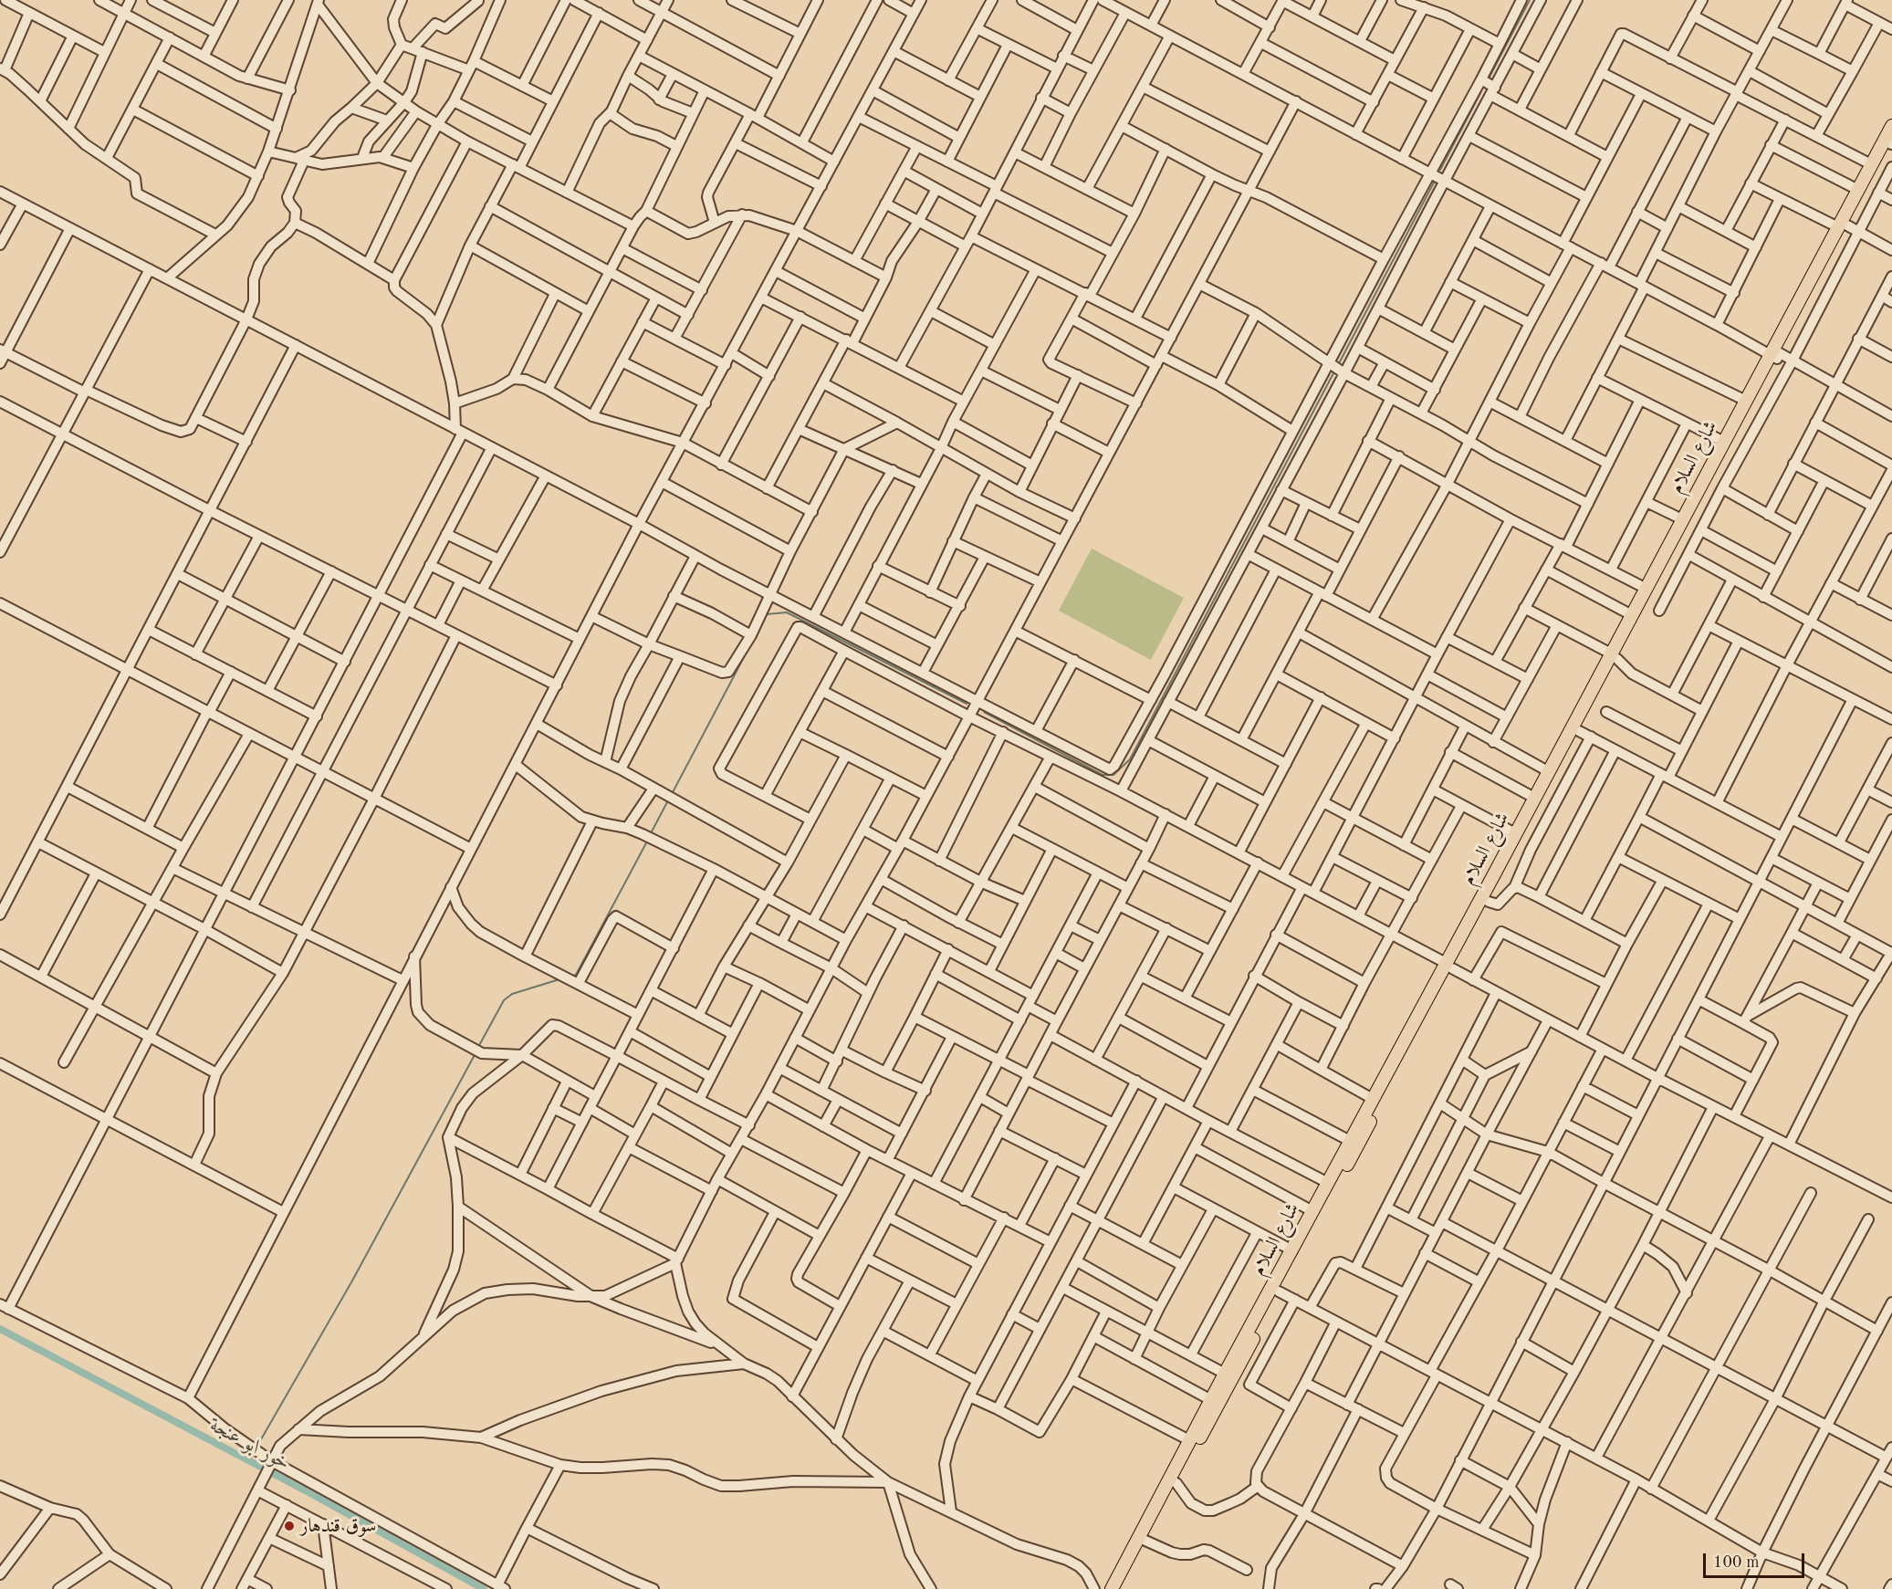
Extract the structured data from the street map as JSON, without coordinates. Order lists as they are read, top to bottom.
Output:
{
  "streets": {
    "main road": ["شارع السلام"]
  },
  "water": ["خور ابو عنجة"],
  "places": ["سوق قندهار"],
  "scale_bar": "100 m"
}
